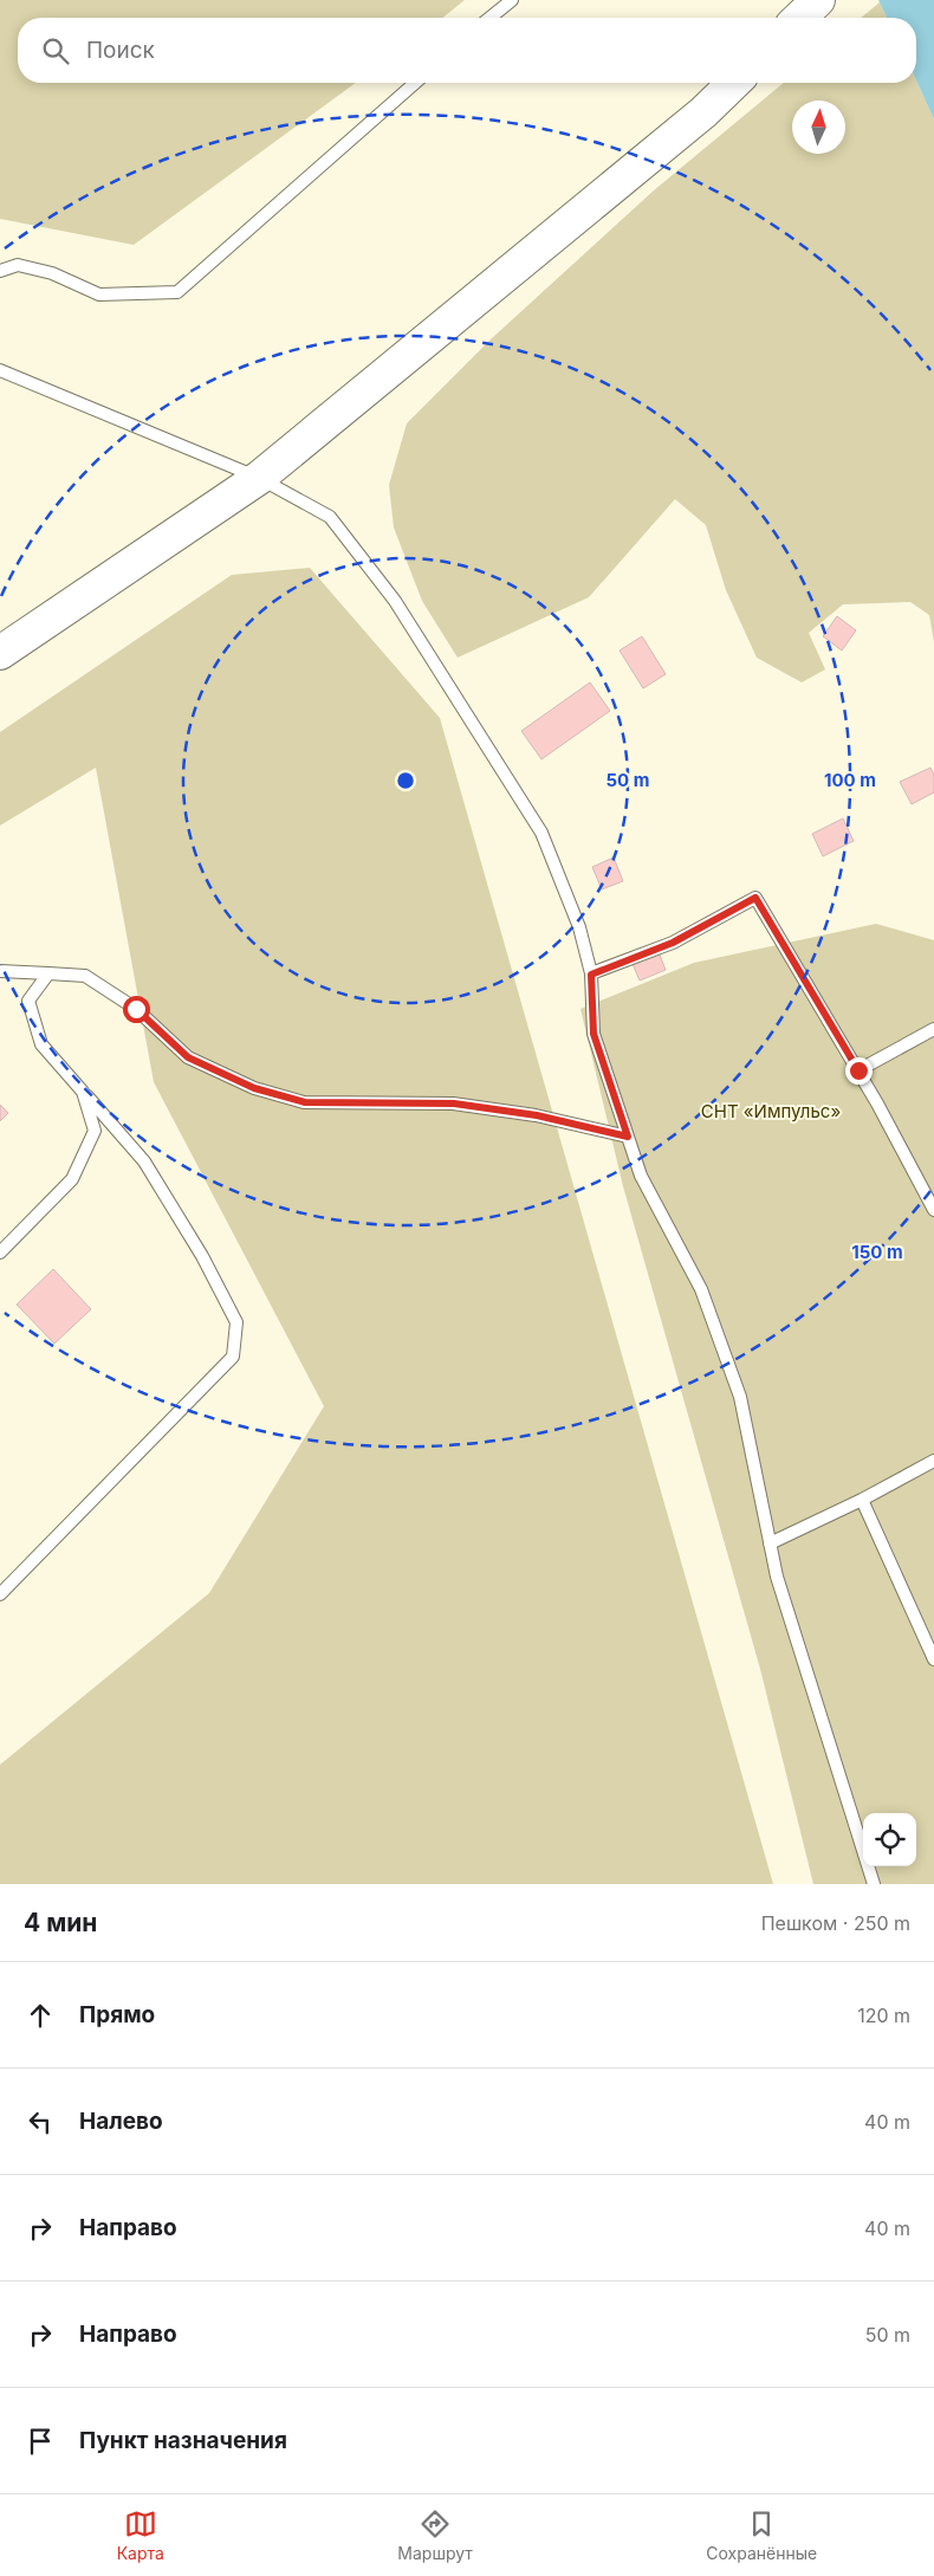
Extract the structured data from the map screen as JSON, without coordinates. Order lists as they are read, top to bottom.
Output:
{
  "parks": ["СНТ «Импульс»"],
  "north": "top",
  "page": {
    "search": "Поиск",
    "heading": ["4 мин", "Пешком · 250 m"],
    "list": [
      ["Прямо", "120 m"],
      ["Налево", "40 m"],
      ["Направо", "40 m"],
      ["Направо", "50 m"],
      "Пункт назначения"
    ],
    "nav": ["Карта", "Маршрут", "Сохранённые"]
  },
  "rings": ["50 m", "100 m", "150 m"]
}
